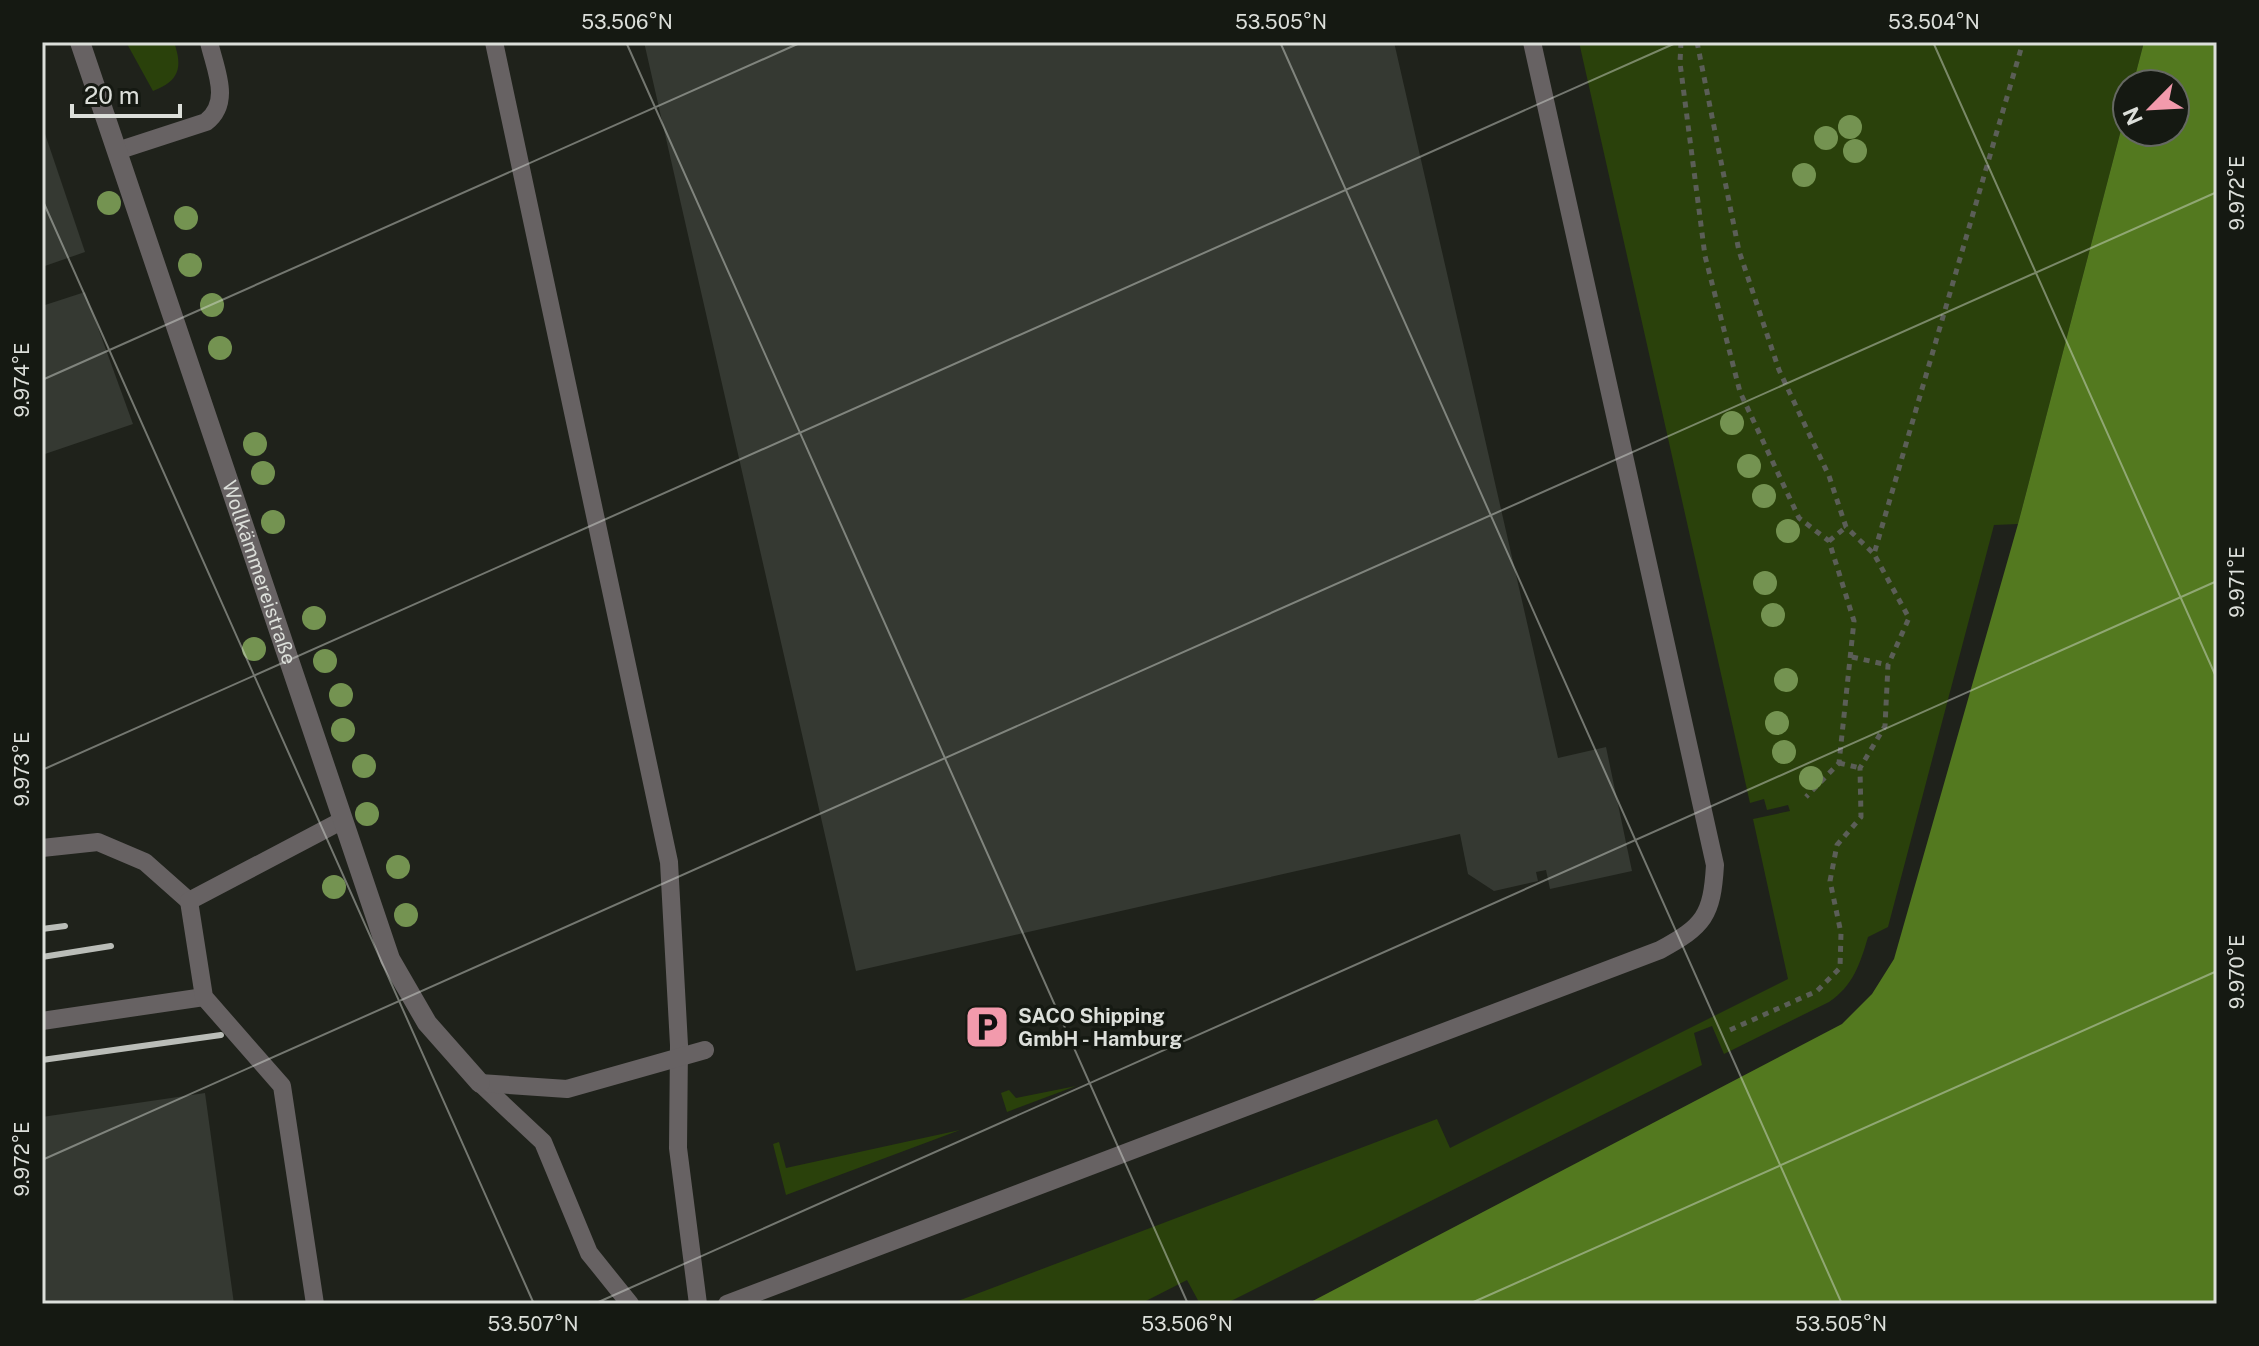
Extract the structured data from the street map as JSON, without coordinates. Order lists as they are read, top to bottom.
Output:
{
  "streets": {
    "street": ["Wollkämmereistraße"]
  },
  "places": {
    "parking": ["SACO Shipping GmbH - Hamburg"]
  },
  "scale_bar": "20 m",
  "north": "bottom left",
  "coordinates": [
    "53.506°N",
    "53.505°N",
    "53.504°N",
    "9.972°E",
    "9.974°E",
    "9.971°E",
    "9.973°E",
    "9.970°E",
    "53.507°N"
  ]
}
